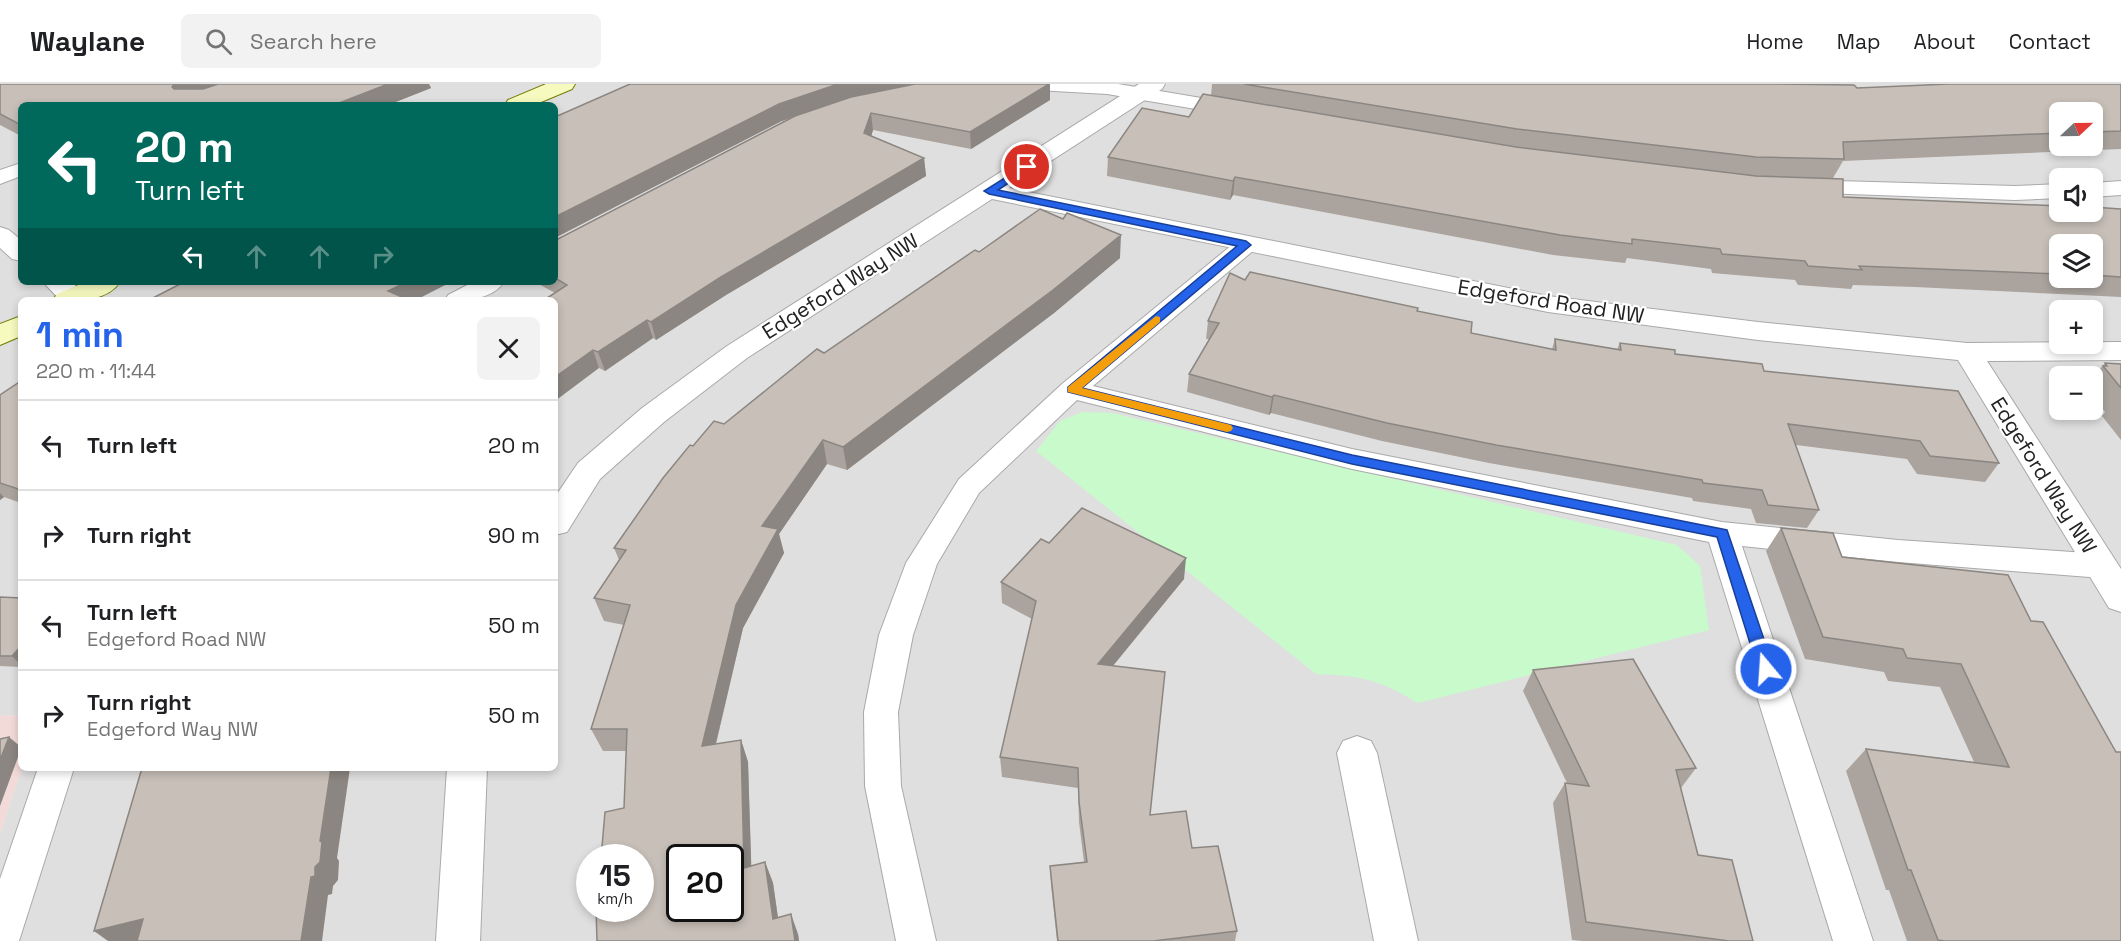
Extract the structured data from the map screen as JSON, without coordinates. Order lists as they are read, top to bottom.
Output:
{
  "streets": {
    "street": ["Edgeford Way NW", "Edgeford Road NW"]
  },
  "crossings": [
    ["Edgeford Way NW", "Edgeford Road NW"]
  ],
  "north": "right",
  "page": {
    "header": "Waylane",
    "search": "Search here",
    "nav": [
      "Home",
      "Map",
      "About",
      "Contact"
    ],
    "map_buttons": ["+", "−"],
    "turn": ["20 m", "Turn left"],
    "heading": ["1 min", "220 m · 11:44"],
    "list": [
      {
        "name": "Turn left",
        "value": "20 m"
      },
      {
        "name": "Turn right",
        "value": "90 m"
      },
      {
        "name": "Turn left",
        "note": "Edgeford Road NW",
        "value": "50 m"
      },
      {
        "name": "Turn right",
        "note": "Edgeford Way NW",
        "value": "50 m"
      }
    ],
    "speed": "15 km/h",
    "limit": "20"
  }
}
